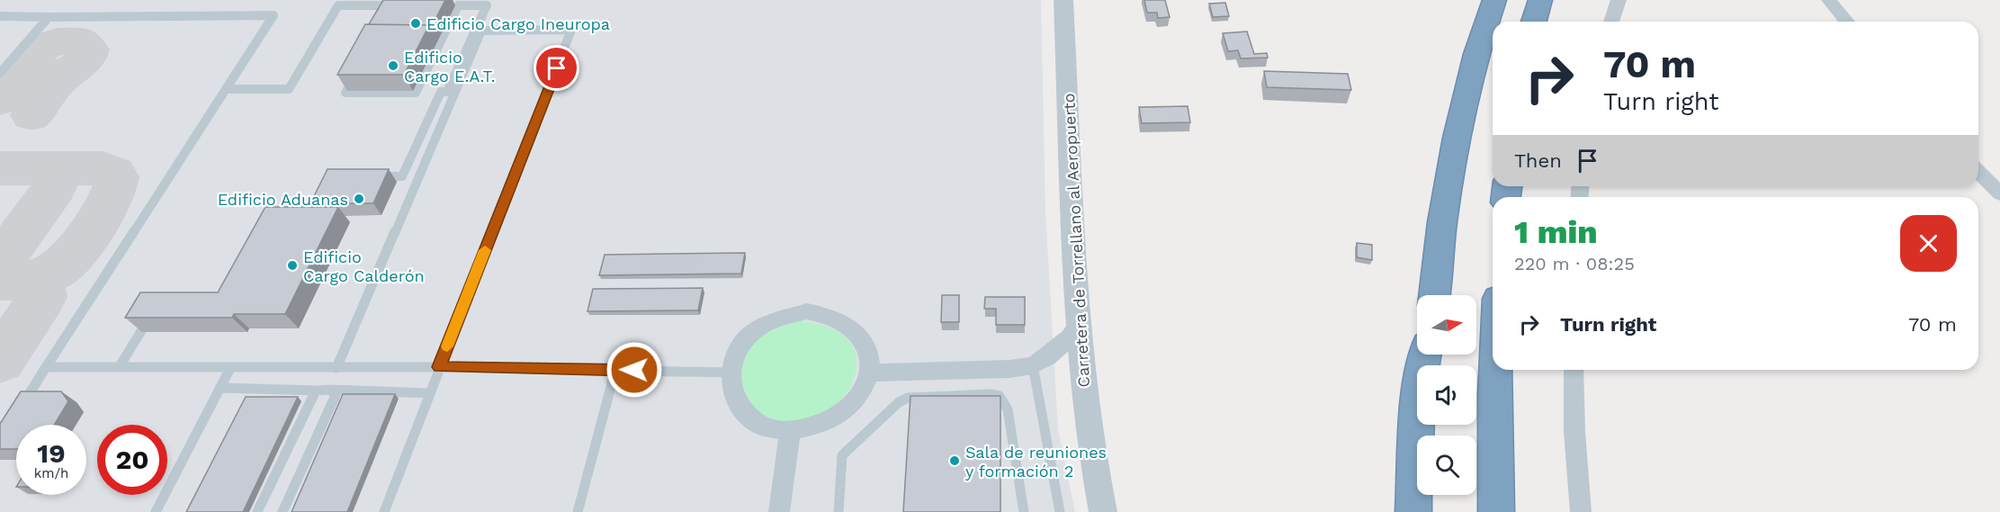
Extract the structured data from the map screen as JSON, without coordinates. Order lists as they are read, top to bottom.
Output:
{
  "streets": {
    "street": ["Carretera de Torrellano al Aeropuerto"]
  },
  "places": [
    "Edificio Cargo Ineuropa",
    "Edificio Cargo E.A.T.",
    "Edificio Aduanas",
    "Edificio Cargo Calderón",
    "Sala de reuniones y formación 2"
  ],
  "north": "right",
  "page": {
    "turn": ["70 m", "Turn right"],
    "then": "Then",
    "heading": ["1 min", "220 m · 08:25"],
    "list": [
      {
        "name": "Turn right",
        "value": "70 m"
      }
    ],
    "speed": "19 km/h",
    "limit": "20"
  }
}
